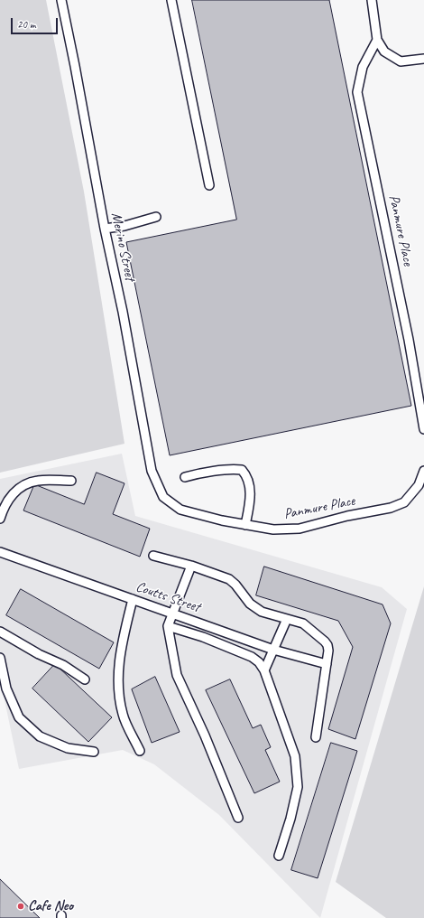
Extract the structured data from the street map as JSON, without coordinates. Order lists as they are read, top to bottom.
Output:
{
  "streets": {
    "lane": ["Panmure Place", "Merino Street", "Coutts Street"]
  },
  "crossings": [
    ["Panmure Place", "Merino Street"]
  ],
  "places": ["Cafe Neo"],
  "scale_bar": "20 m"
}
